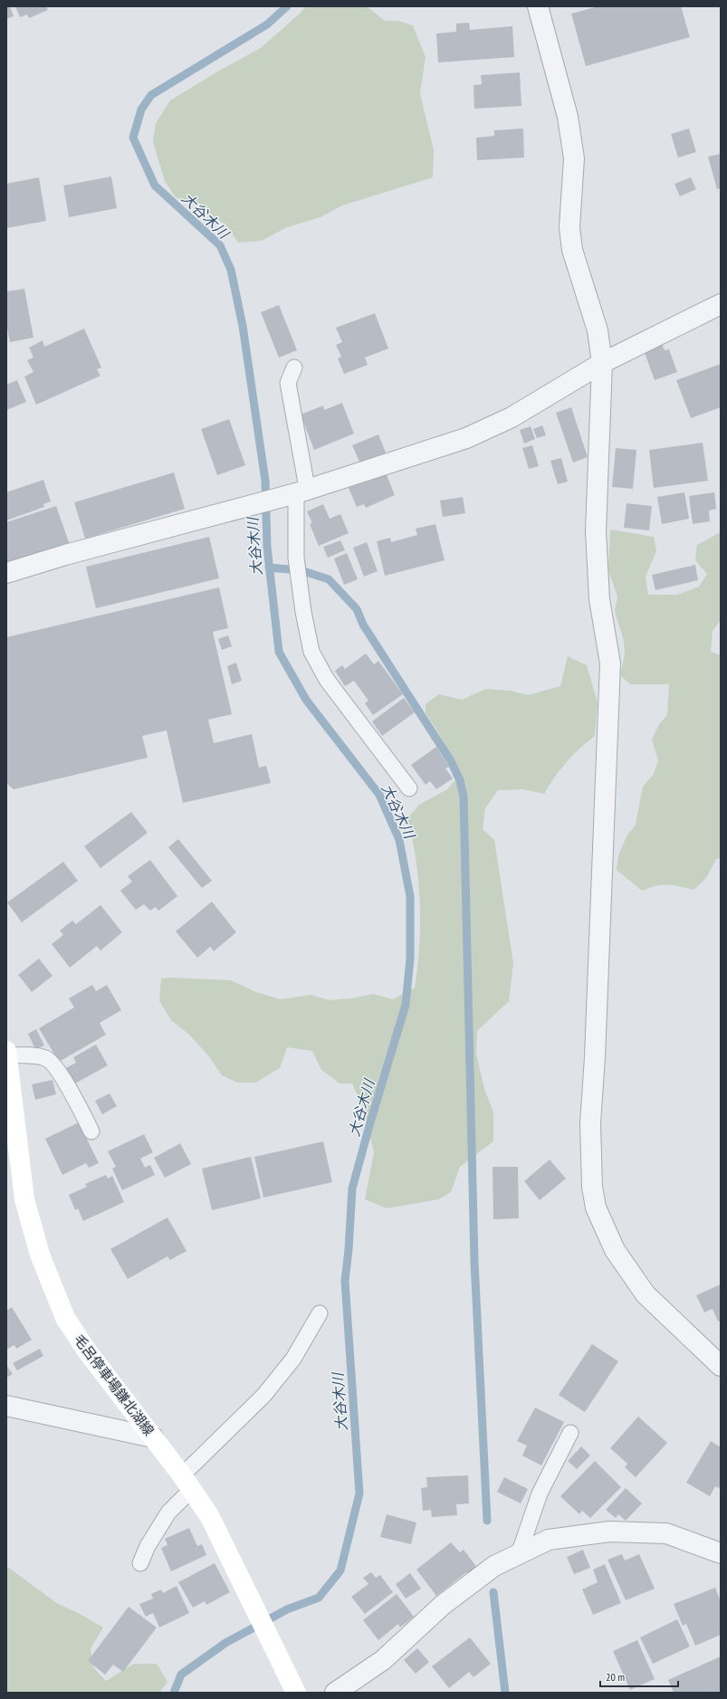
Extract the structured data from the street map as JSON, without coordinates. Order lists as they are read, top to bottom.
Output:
{
  "streets": {
    "main road": ["毛呂停車場鎌北湖線"]
  },
  "water": ["大谷木川"],
  "scale_bar": "20 m"
}
